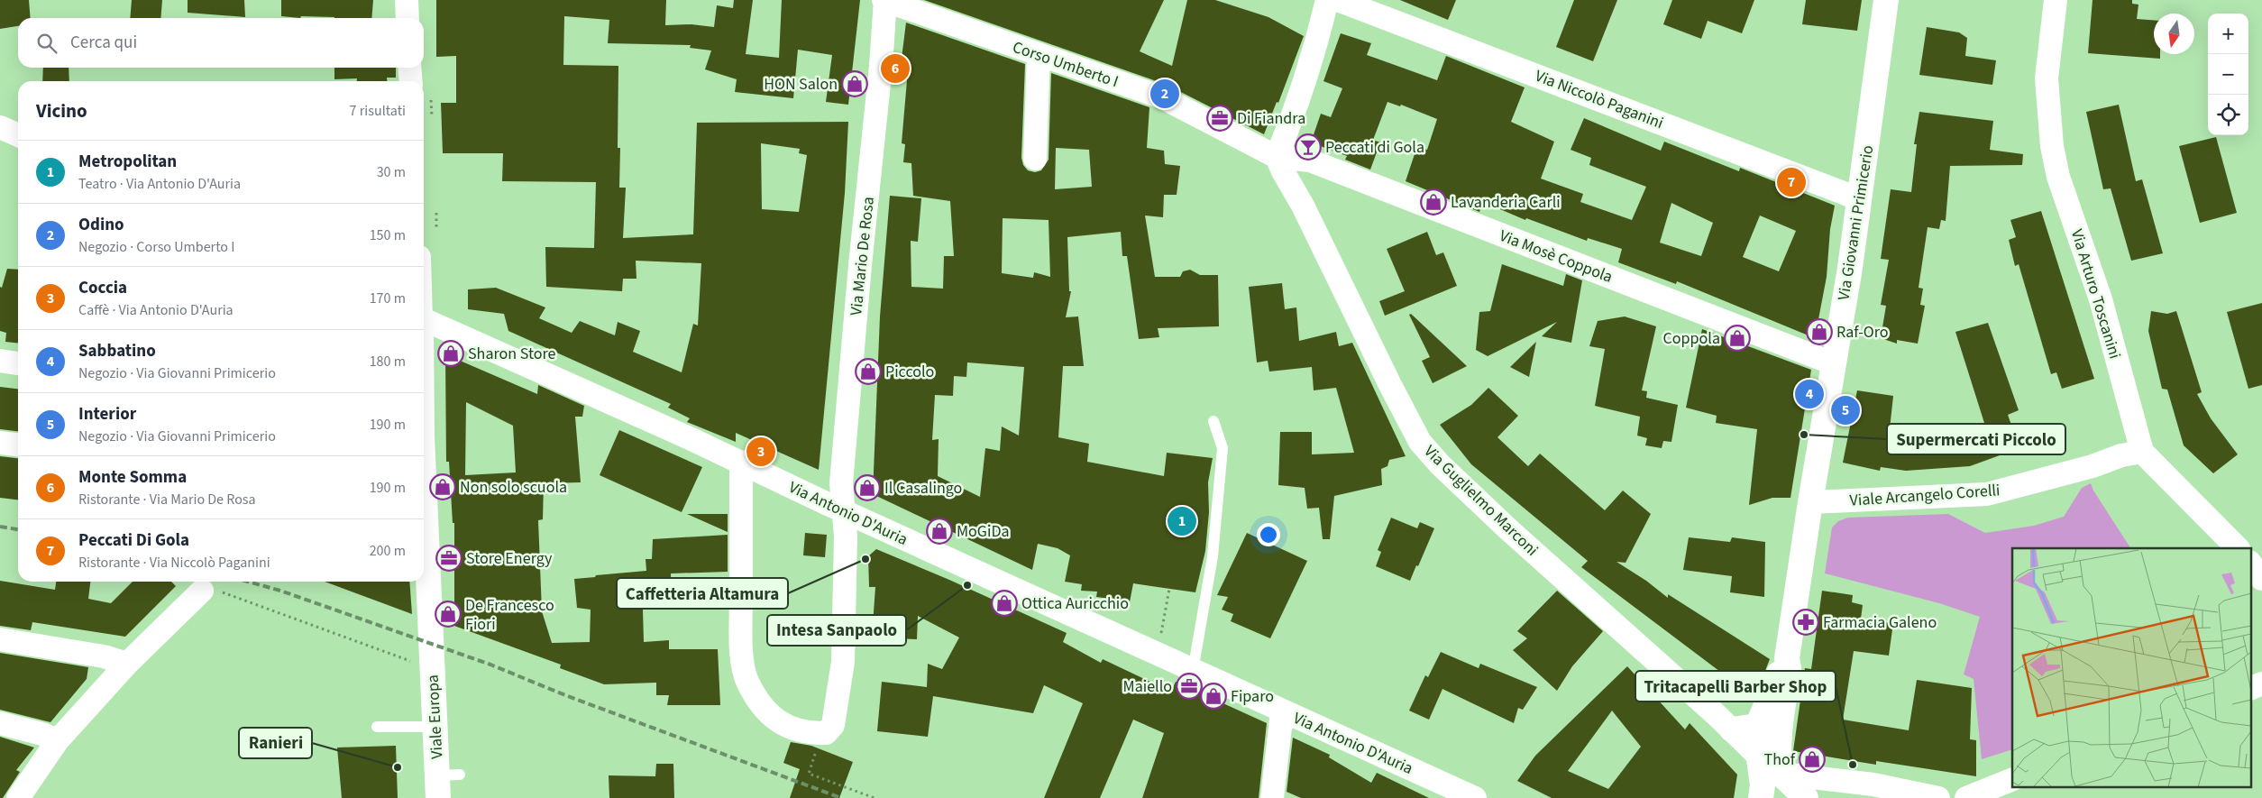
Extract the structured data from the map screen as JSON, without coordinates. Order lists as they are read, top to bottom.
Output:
{
  "streets": {
    "street": [
      "Corso Umberto I",
      "Via Niccolò Paganini",
      "Via Giovanni Primicerio",
      "Via Mario De Rosa",
      "Via Mosè Coppola",
      "Via Arturo Toscanini",
      "Viale Arcangelo Corelli",
      "Via Guglielmo Marconi",
      "Via Antonio D'Auria",
      "Viale Europa"
    ]
  },
  "crossings": [
    ["Corso Umberto I", "Via Mario De Rosa"],
    ["Corso Umberto I", "Via Mosè Coppola"],
    ["Corso Umberto I", "Via Guglielmo Marconi"],
    ["Via Niccolò Paganini", "Via Giovanni Primicerio"],
    ["Via Giovanni Primicerio", "Via Mosè Coppola"],
    ["Via Giovanni Primicerio", "Viale Arcangelo Corelli"],
    ["Via Giovanni Primicerio", "Via Guglielmo Marconi"],
    ["Via Mario De Rosa", "Via Antonio D'Auria"],
    ["Via Mosè Coppola", "Via Guglielmo Marconi"],
    ["Via Arturo Toscanini", "Viale Arcangelo Corelli"]
  ],
  "places": {
    "shop": [
      "HON Salon",
      "Lavanderia Carli",
      "Raf-Oro",
      "Coppola",
      "Sharon Store",
      "Piccolo",
      "Non solo scuola",
      "Il Casalingo",
      "MoGiDa",
      "Ottica Auricchio",
      "De Francesco Fiori",
      "Fiparo",
      "Thof"
    ],
    "office": ["Di Fiandra", "Store Energy", "Maiello"],
    "bar": ["Peccati di Gola"],
    "other": [
      "Supermercati Piccolo",
      "Caffetteria Altamura",
      "Intesa Sanpaolo",
      "Tritacapelli Barber Shop",
      "Ranieri"
    ],
    "pharmacy": ["Farmacia Galeno"]
  },
  "north": "bottom",
  "page": {
    "map_buttons": ["+", "−"],
    "search": "Cerca qui",
    "pins": [
      "6",
      "2",
      "7",
      "4",
      "5",
      "3",
      "1"
    ],
    "heading": ["Vicino", "7 risultati"],
    "list": [
      {
        "mark": "1",
        "name": "Metropolitan",
        "note": "Teatro · Via Antonio D'Auria",
        "value": "30 m"
      },
      {
        "mark": "2",
        "name": "Odino",
        "note": "Negozio · Corso Umberto I",
        "value": "150 m"
      },
      {
        "mark": "3",
        "name": "Coccia",
        "note": "Caffè · Via Antonio D'Auria",
        "value": "170 m"
      },
      {
        "mark": "4",
        "name": "Sabbatino",
        "note": "Negozio · Via Giovanni Primicerio",
        "value": "180 m"
      },
      {
        "mark": "5",
        "name": "Interior",
        "note": "Negozio · Via Giovanni Primicerio",
        "value": "190 m"
      },
      {
        "mark": "6",
        "name": "Monte Somma",
        "note": "Ristorante · Via Mario De Rosa",
        "value": "190 m"
      },
      {
        "mark": "7",
        "name": "Peccati Di Gola",
        "note": "Ristorante · Via Niccolò Paganini",
        "value": "200 m"
      }
    ]
  }
}
